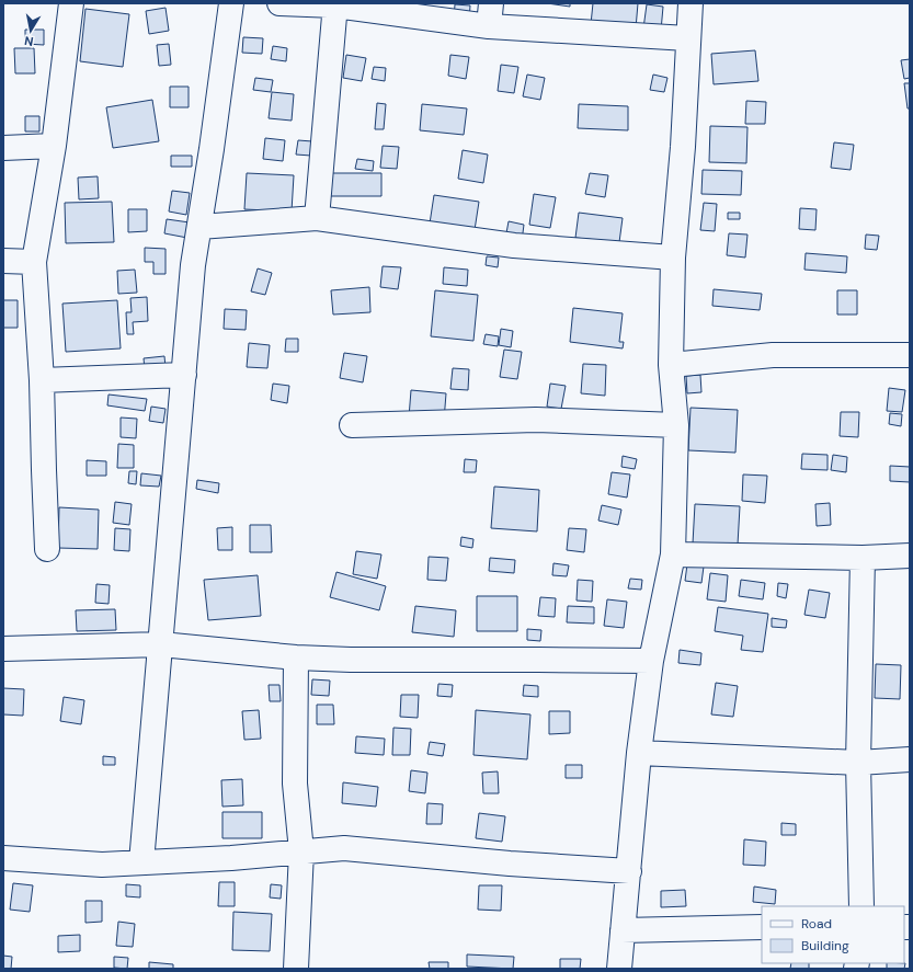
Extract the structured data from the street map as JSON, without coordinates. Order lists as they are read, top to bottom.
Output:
{
  "legend": ["Road", "Building"],
  "north": "bottom"
}
